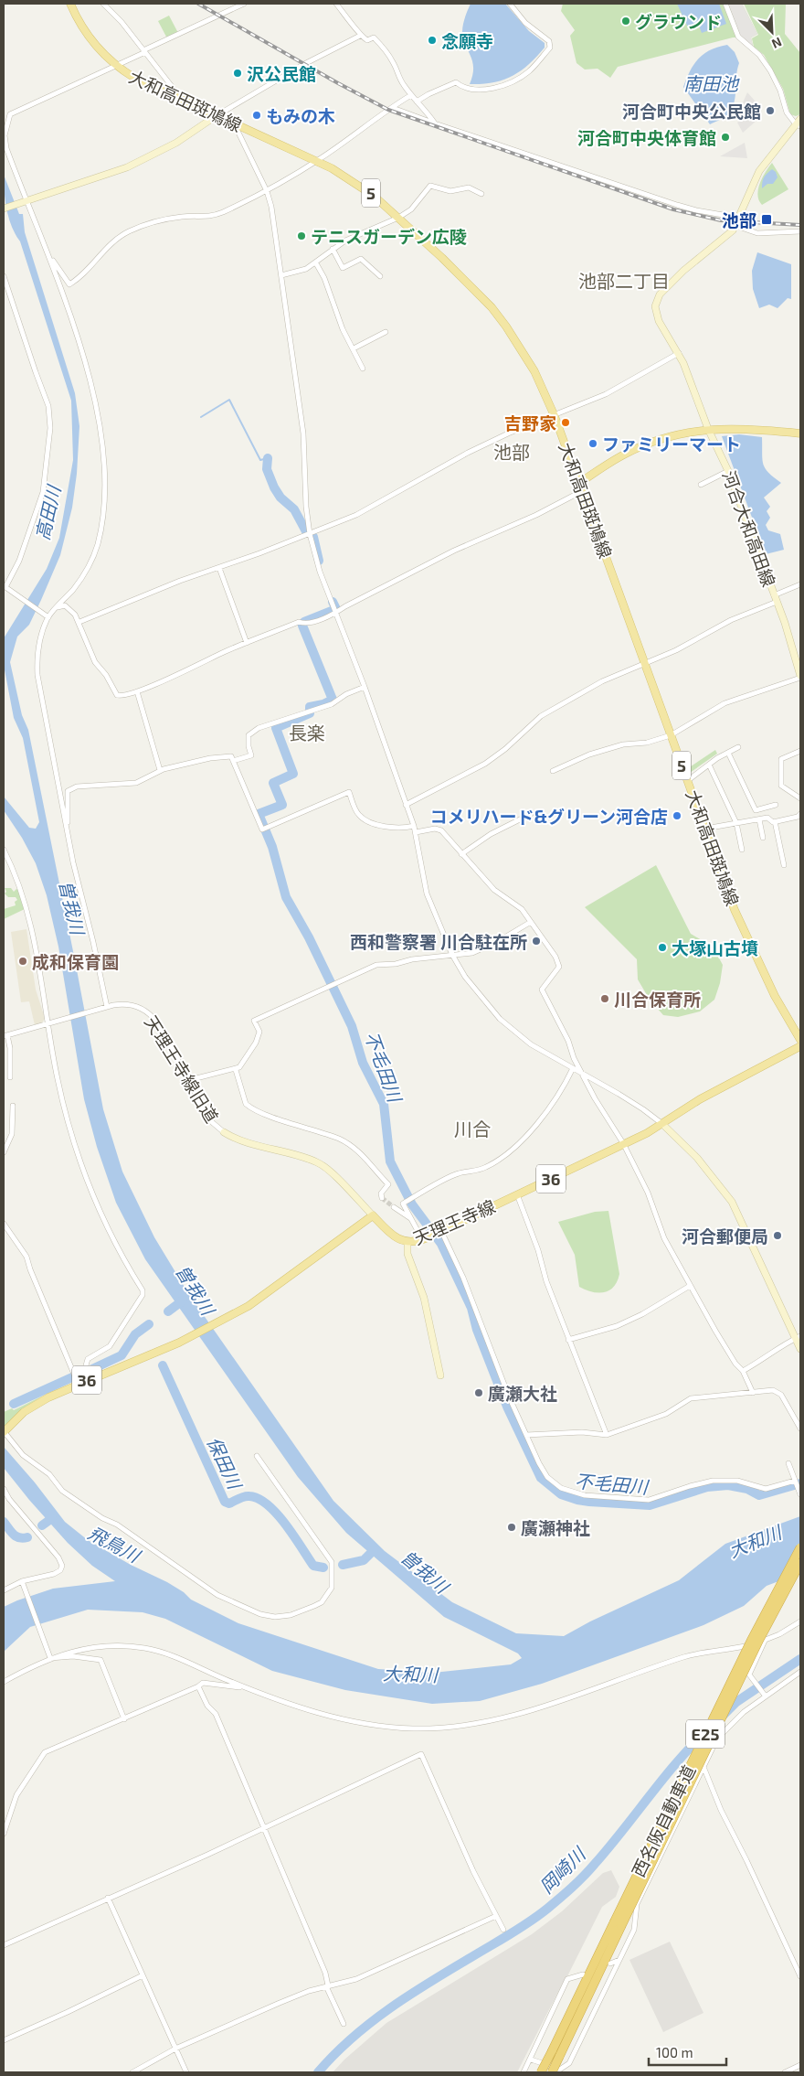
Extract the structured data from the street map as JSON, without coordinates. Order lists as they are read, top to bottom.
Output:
{
  "streets": {
    "highway": ["E25", "西名阪自動車道"],
    "main road": [
      "大和高田斑鳩線",
      "5",
      "36",
      "天理王寺線"
    ],
    "street": ["河合大和高田線", "天理王寺線旧道"]
  },
  "crossings": [
    ["天理王寺線旧道", "36"],
    ["天理王寺線旧道", "天理王寺線"],
    ["36", "天理王寺線"]
  ],
  "districts": [
    "池部二丁目",
    "池部",
    "長楽",
    "川合"
  ],
  "water": [
    "南田池",
    "高田川",
    "曽我川",
    "不毛田川",
    "保田川",
    "大和川",
    "飛鳥川",
    "岡崎川"
  ],
  "places": {
    "other": [
      "グラウンド",
      "念願寺",
      "沢公民館",
      "河合町中央公民館",
      "もみの木",
      "河合町中央体育館",
      "テニスガーデン広陵",
      "吉野家",
      "ファミリーマート",
      "コメリハード&グリーン河合店",
      "西和警察署 川合駐在所",
      "大塚山古墳",
      "成和保育園",
      "川合保育所",
      "河合郵便局",
      "廣瀬大社",
      "廣瀬神社"
    ],
    "transit": ["池部"]
  },
  "scale_bar": "100 m",
  "north": "bottom right"
}
